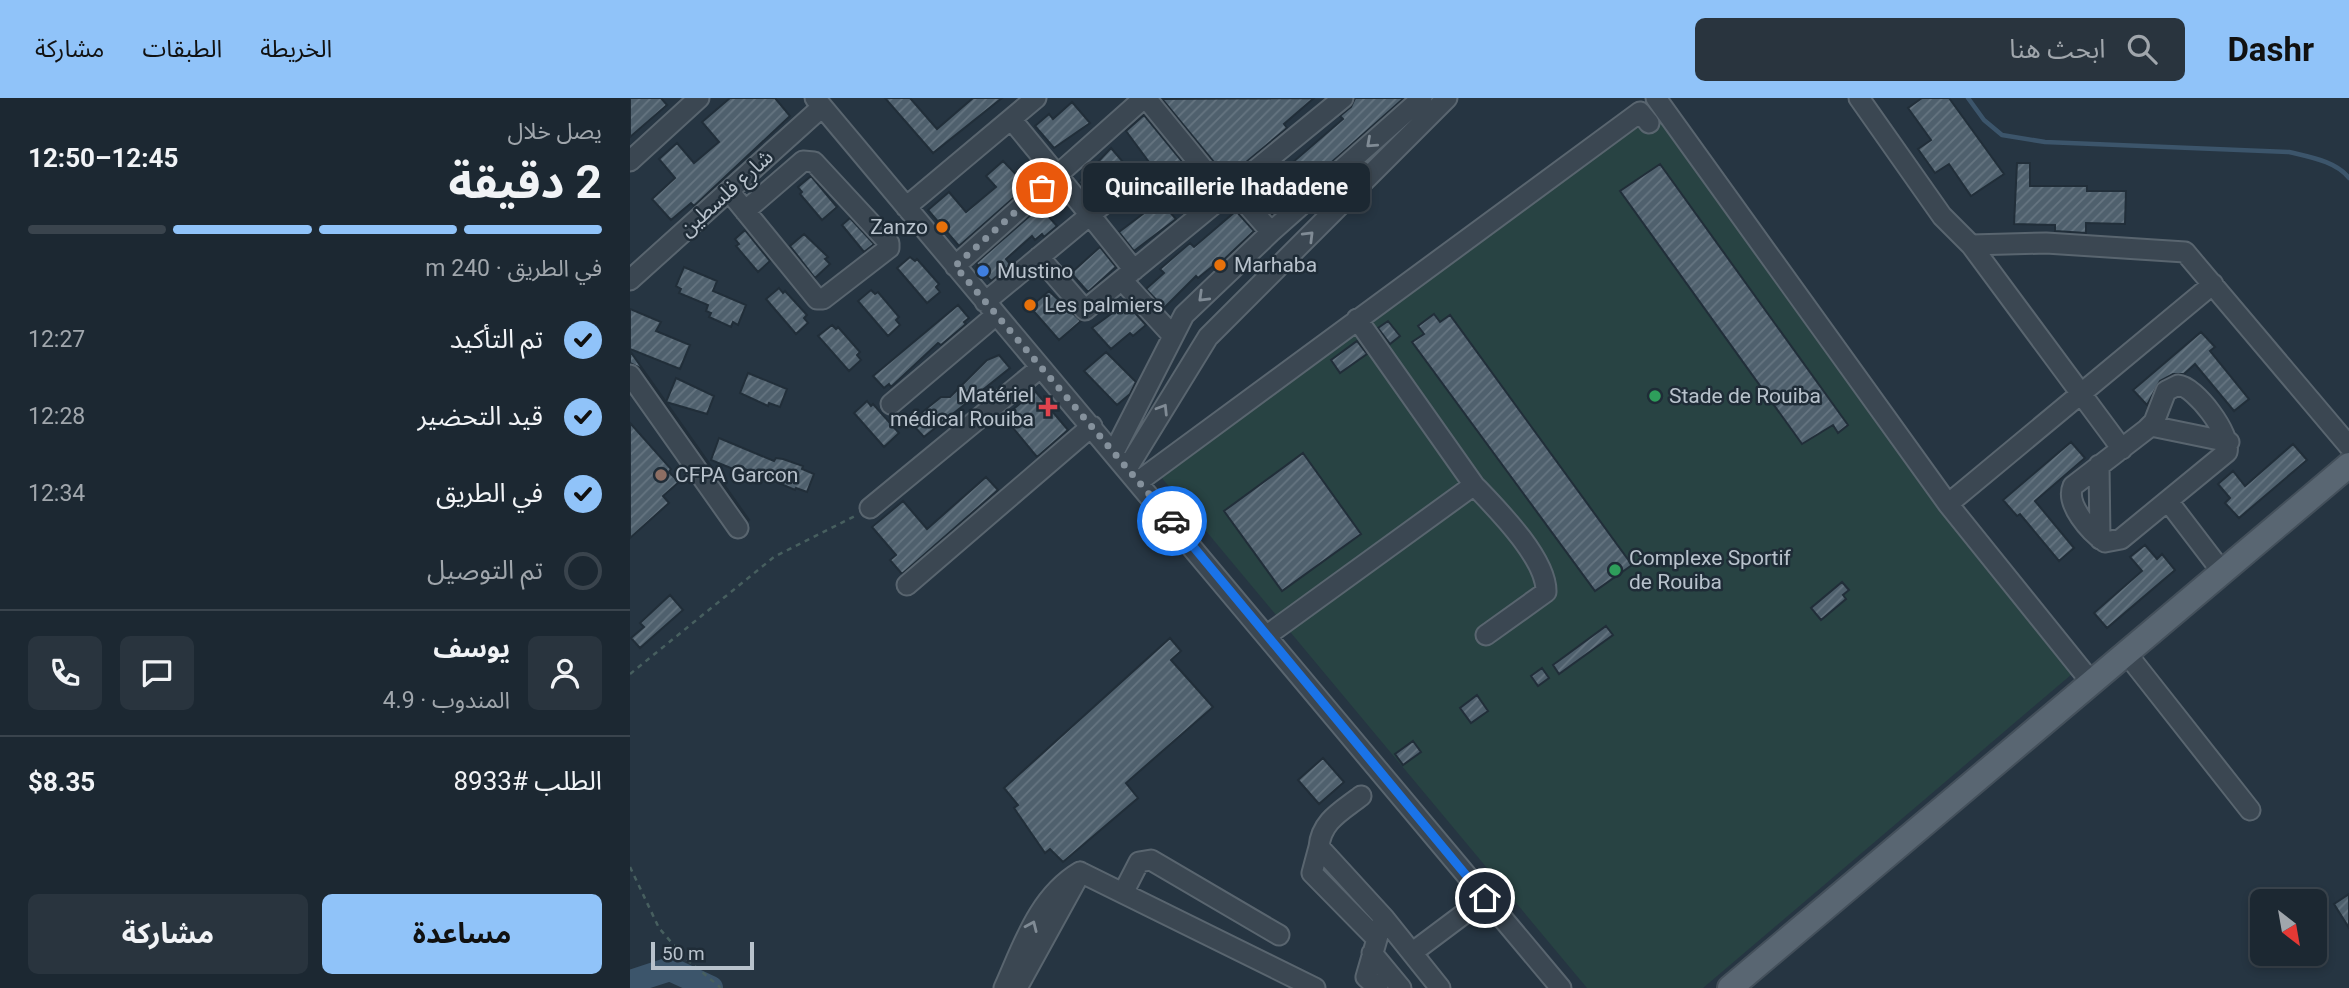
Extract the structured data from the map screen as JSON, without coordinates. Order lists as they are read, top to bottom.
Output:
{
  "streets": {
    "street": ["شارع فلسطين"]
  },
  "places": {
    "other": [
      "Quincaillerie Ihadadene",
      "Zanzo",
      "Marhaba",
      "Mustino",
      "Les palmiers",
      "Stade de Rouiba",
      "CFPA Garcon",
      "Complexe Sportif de Rouiba"
    ],
    "health": ["Matériel médical Rouiba"]
  },
  "scale_bar": "50 m",
  "north": "bottom right",
  "page": {
    "header": "Dashr",
    "search": "ابحث هنا",
    "nav": ["الخريطة", "الطبقات", "مشاركة"],
    "heading": ["2 دقيقة", "يصل خلال", "12:45–12:50"],
    "panel": [
      "يوسف",
      "المندوب · 4.9",
      "الطلب #8933",
      "$8.35"
    ],
    "bubble": "Quincaillerie Ihadadene",
    "bar": "في الطريق · 240 m",
    "list": [
      ["تم التأكيد", "12:27"],
      ["قيد التحضير", "12:28"],
      ["في الطريق", "12:34"],
      "تم التوصيل"
    ],
    "buttons": ["مساعدة", "مشاركة"],
    "scale": "50 m"
  }
}
